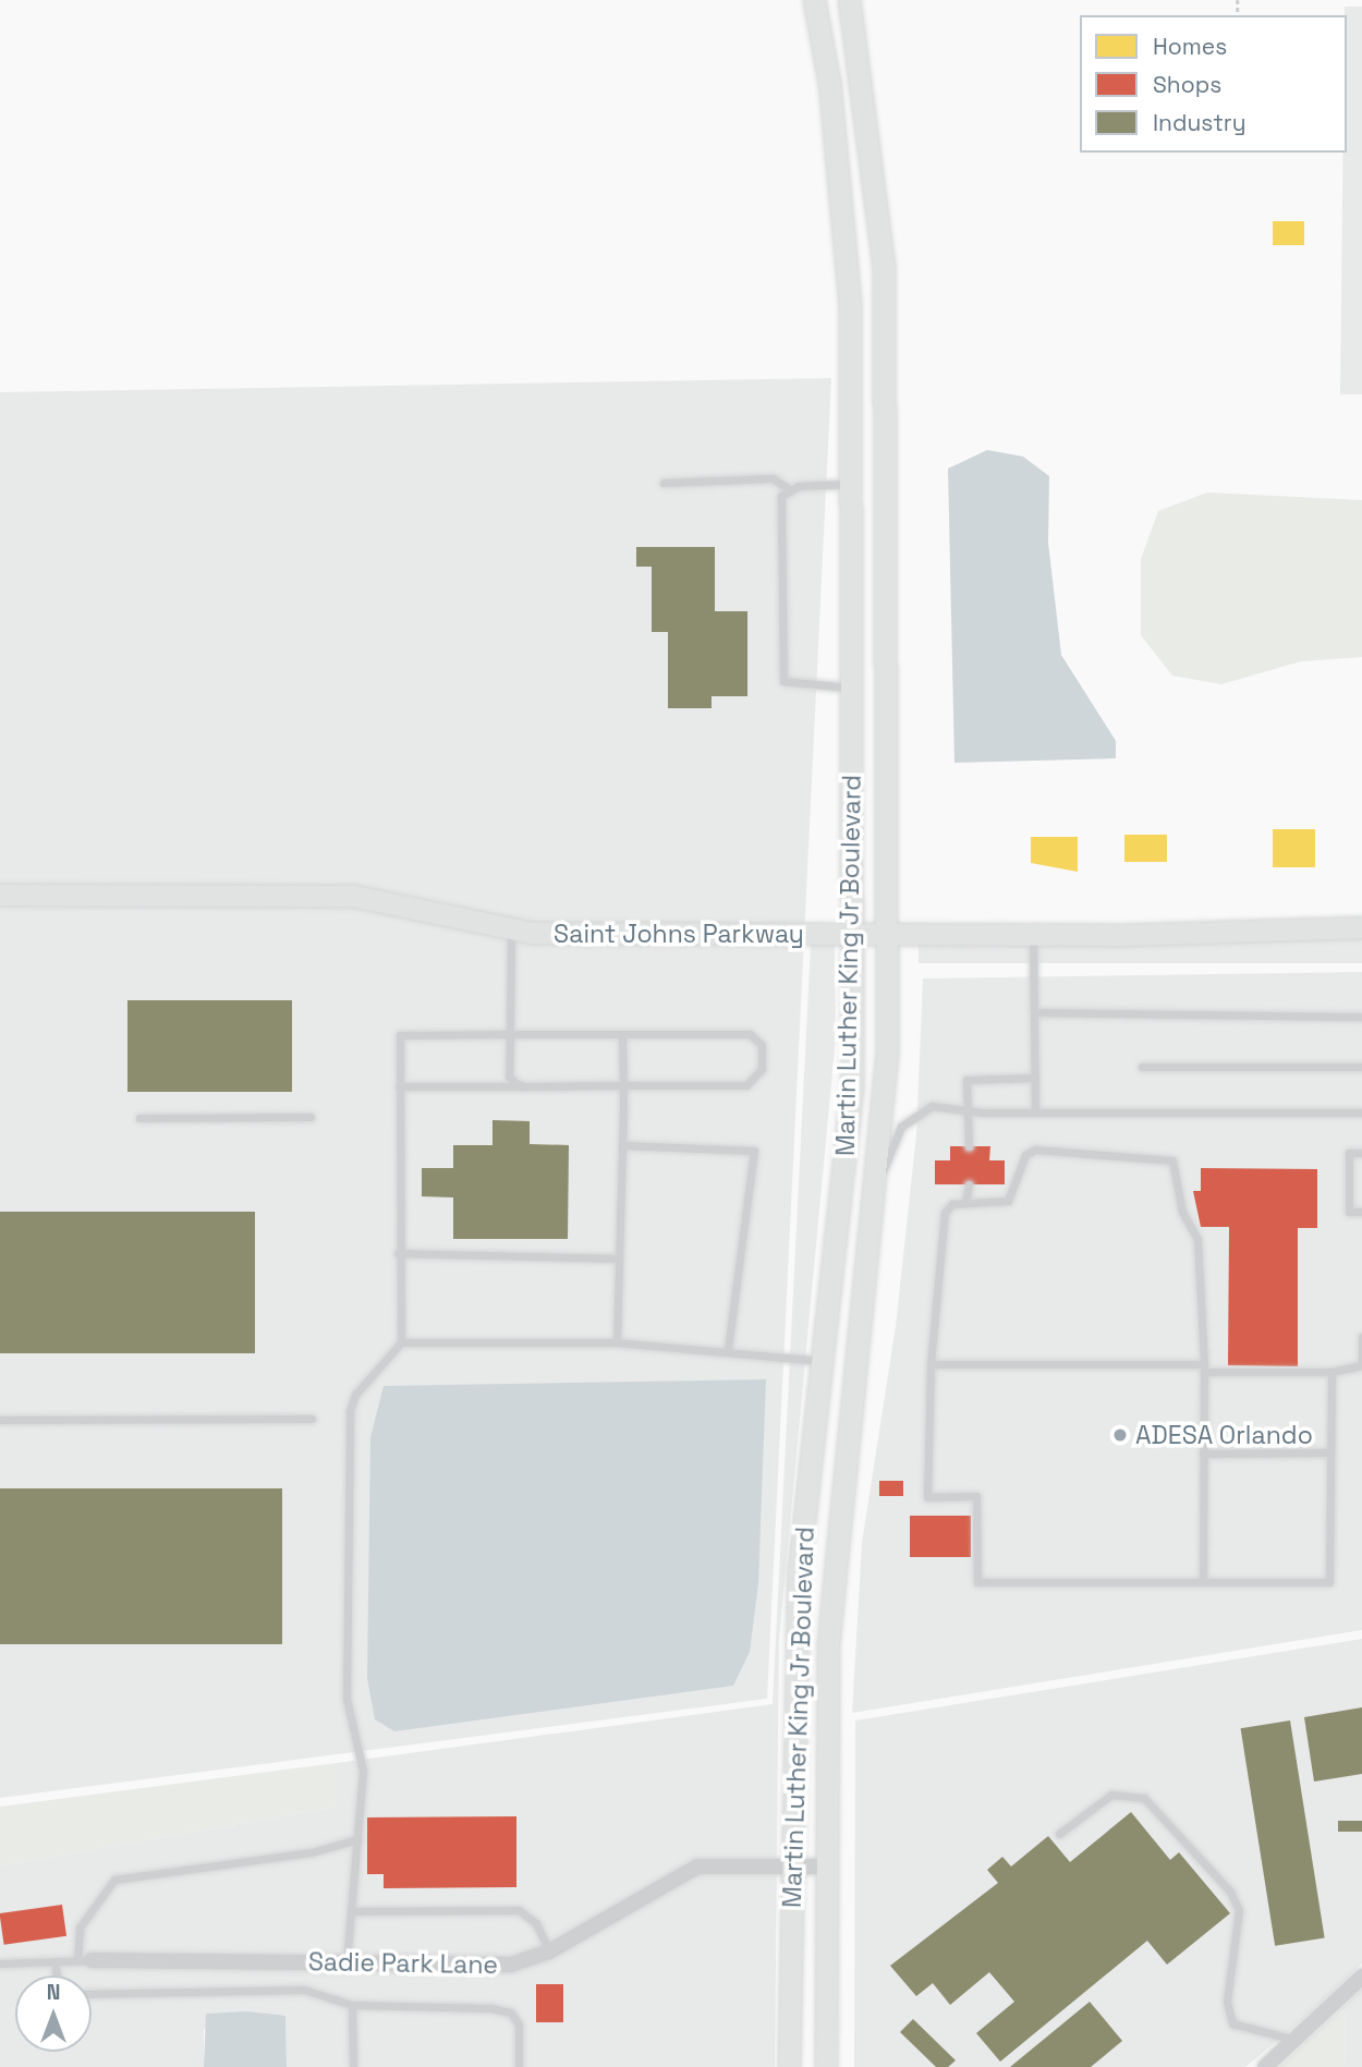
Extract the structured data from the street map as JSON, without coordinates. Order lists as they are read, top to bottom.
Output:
{
  "streets": {
    "main road": ["Saint Johns Parkway", "Martin Luther King Jr Boulevard"],
    "street": ["Sadie Park Lane"]
  },
  "crossings": [
    ["Saint Johns Parkway", "Martin Luther King Jr Boulevard"],
    ["Martin Luther King Jr Boulevard", "Sadie Park Lane"]
  ],
  "places": ["ADESA Orlando"],
  "legend": ["Homes", "Shops", "Industry"],
  "north": "top"
}
